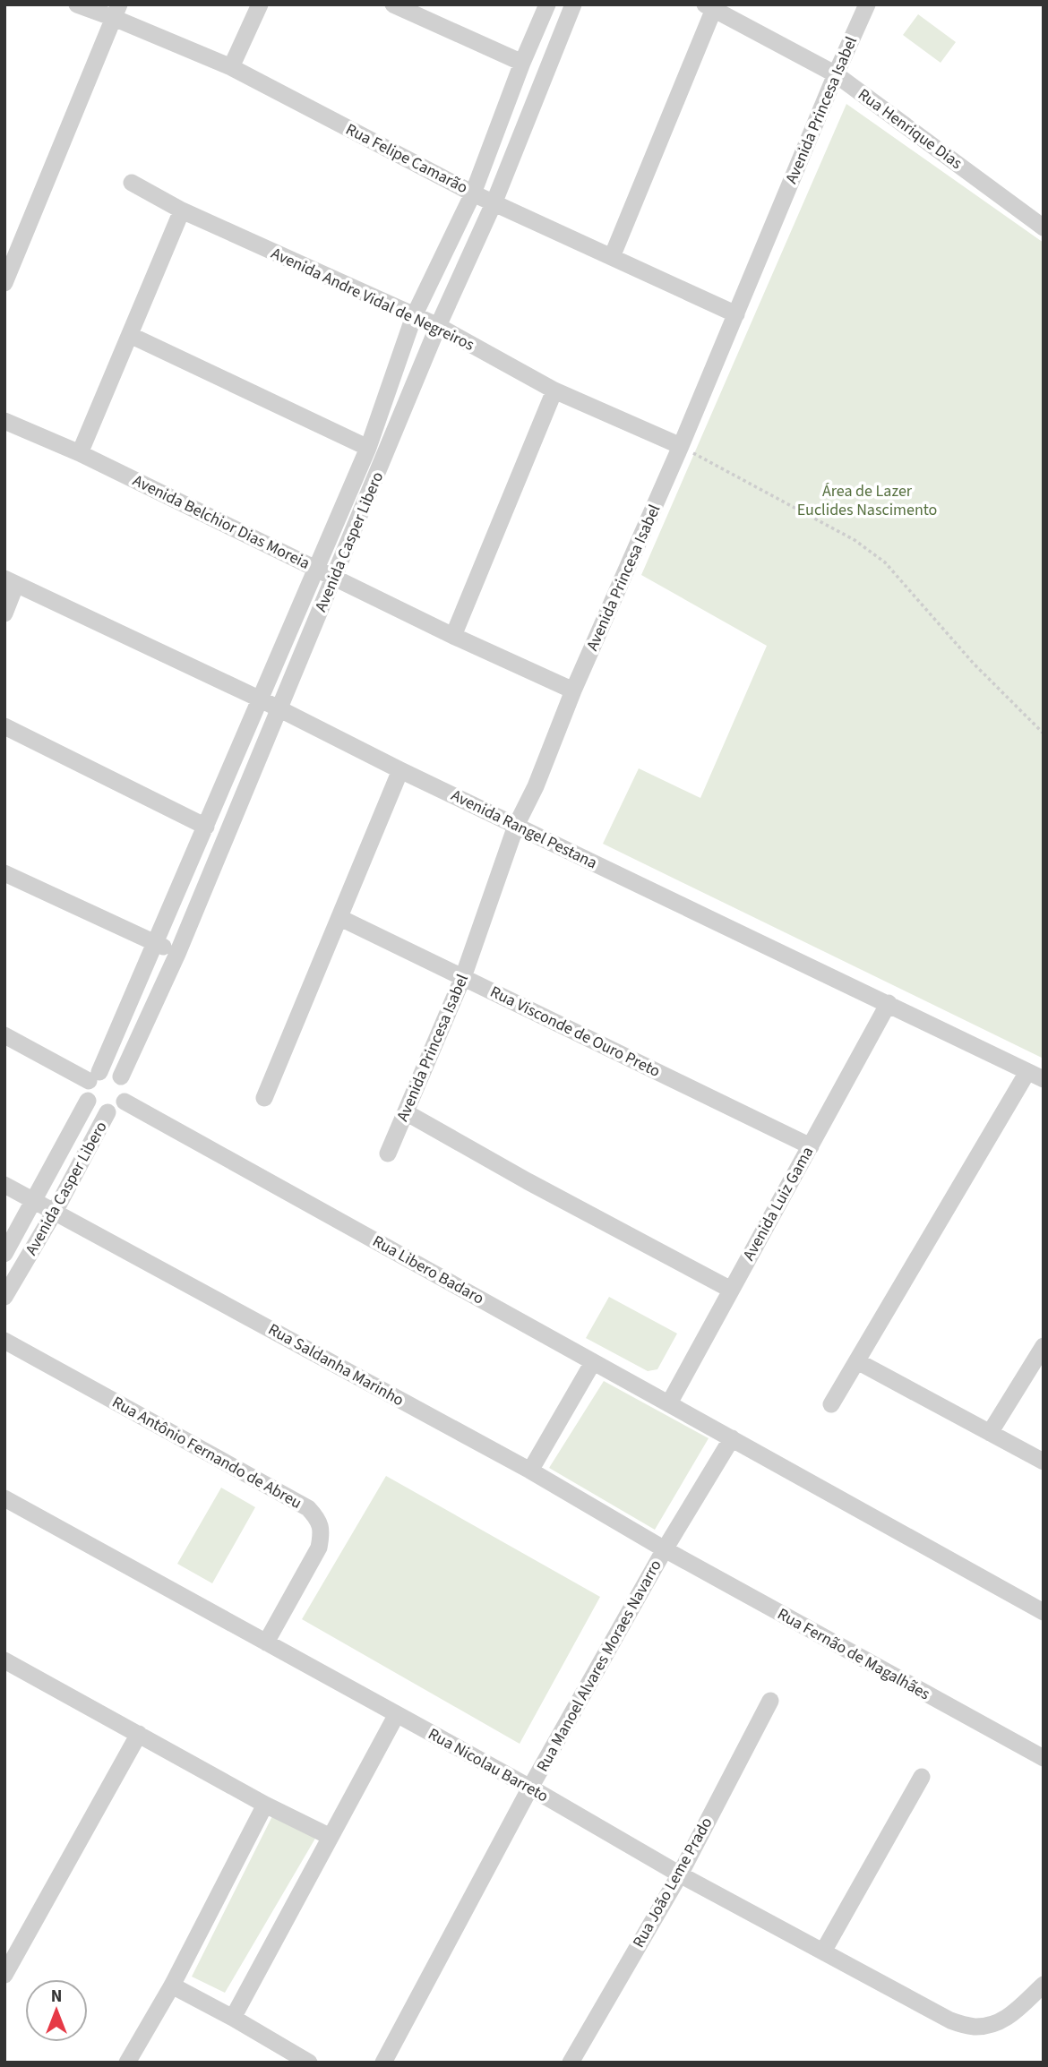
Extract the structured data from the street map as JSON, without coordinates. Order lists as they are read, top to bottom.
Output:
{
  "streets": {
    "street": [
      "Avenida Princesa Isabel",
      "Rua Henrique Dias",
      "Rua Felipe Camarão",
      "Avenida Andre Vidal de Negreiros",
      "Avenida Belchior Dias Moreia",
      "Avenida Casper Libero",
      "Avenida Rangel Pestana",
      "Rua Visconde de Ouro Preto",
      "Avenida Luiz Gama",
      "Rua Libero Badaro",
      "Rua Saldanha Marinho",
      "Rua Antônio Fernando de Abreu",
      "Rua Fernão de Magalhães",
      "Rua Manoel Alvares Moraes Navarro",
      "Rua Nicolau Barreto",
      "Rua João Leme Prado"
    ]
  },
  "crossings": [
    ["Avenida Princesa Isabel", "Rua Henrique Dias"],
    ["Avenida Princesa Isabel", "Rua Felipe Camarão"],
    ["Avenida Princesa Isabel", "Avenida Andre Vidal de Negreiros"],
    ["Avenida Princesa Isabel", "Avenida Belchior Dias Moreia"],
    ["Avenida Princesa Isabel", "Avenida Rangel Pestana"],
    ["Avenida Princesa Isabel", "Rua Visconde de Ouro Preto"],
    ["Rua Felipe Camarão", "Avenida Casper Libero"],
    ["Avenida Andre Vidal de Negreiros", "Avenida Casper Libero"],
    ["Avenida Belchior Dias Moreia", "Avenida Casper Libero"],
    ["Avenida Casper Libero", "Avenida Rangel Pestana"],
    ["Avenida Casper Libero", "Rua Libero Badaro"],
    ["Avenida Casper Libero", "Rua Saldanha Marinho"],
    ["Avenida Rangel Pestana", "Avenida Luiz Gama"],
    ["Rua Visconde de Ouro Preto", "Avenida Luiz Gama"],
    ["Avenida Luiz Gama", "Rua Libero Badaro"],
    ["Rua Libero Badaro", "Rua Manoel Alvares Moraes Navarro"],
    ["Rua Saldanha Marinho", "Rua Fernão de Magalhães"],
    ["Rua Saldanha Marinho", "Rua Manoel Alvares Moraes Navarro"],
    ["Rua Antônio Fernando de Abreu", "Rua Nicolau Barreto"],
    ["Rua Fernão de Magalhães", "Rua Manoel Alvares Moraes Navarro"],
    ["Rua Manoel Alvares Moraes Navarro", "Rua Nicolau Barreto"],
    ["Rua Nicolau Barreto", "Rua João Leme Prado"]
  ],
  "parks": ["Área de Lazer Euclides Nascimento"],
  "north": "top"
}
